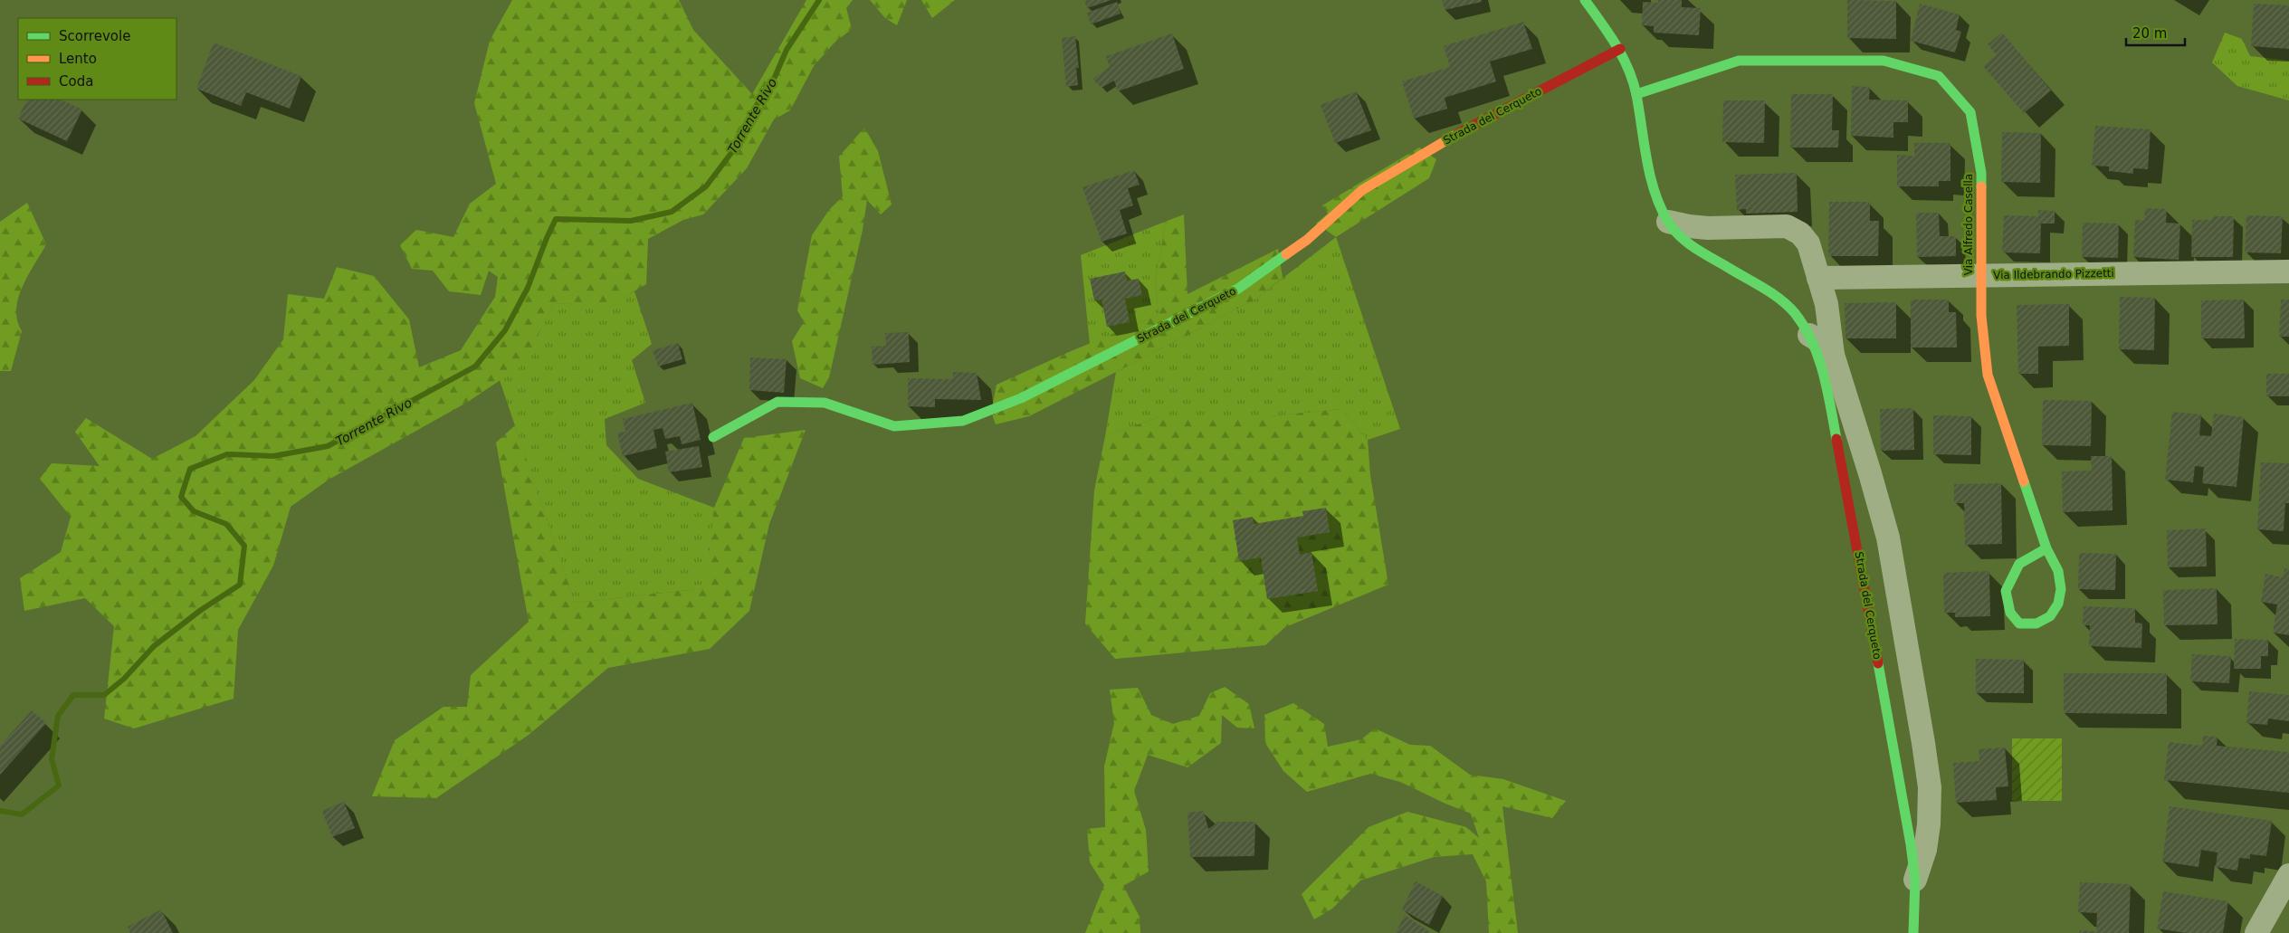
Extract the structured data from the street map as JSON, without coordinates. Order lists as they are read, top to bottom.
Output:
{
  "streets": {
    "street": ["Strada del Cerqueto", "Via Alfredo Casella", "Via Ildebrando Pizzetti"]
  },
  "crossings": [
    ["Strada del Cerqueto", "Via Alfredo Casella"],
    ["Strada del Cerqueto", "Via Ildebrando Pizzetti"],
    ["Via Alfredo Casella", "Via Ildebrando Pizzetti"]
  ],
  "water": ["Torrente Rivo"],
  "legend": ["Scorrevole", "Lento", "Coda"],
  "scale_bar": "20 m"
}
